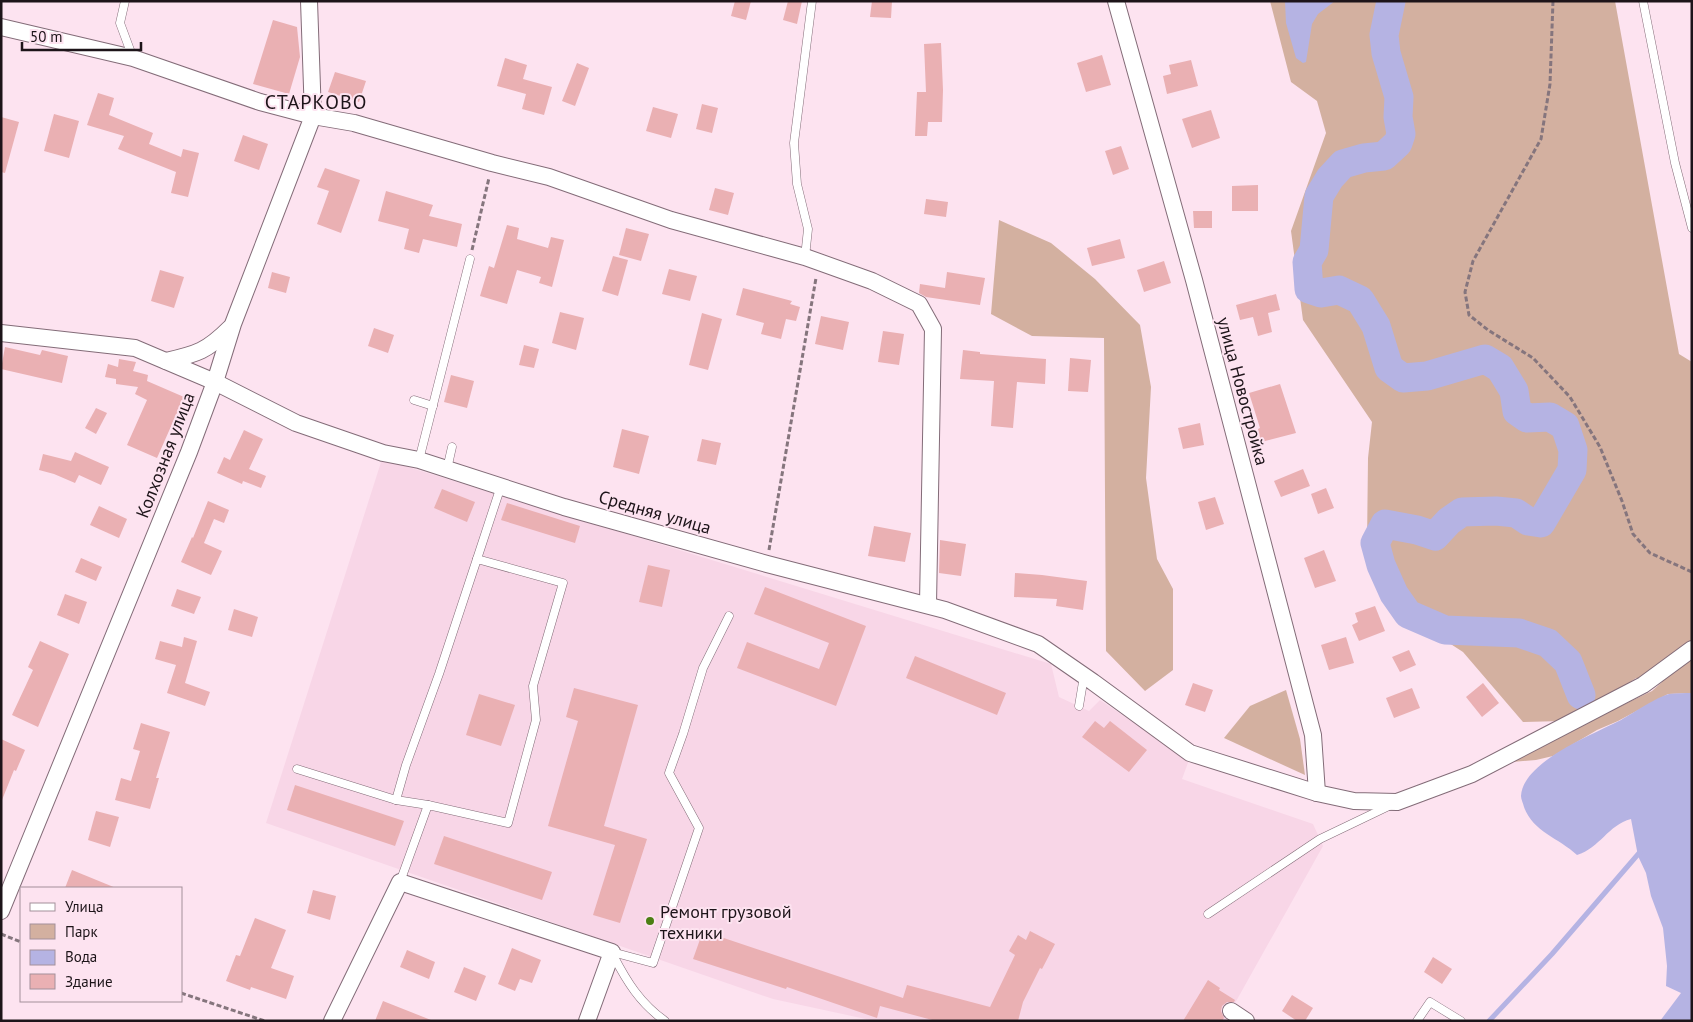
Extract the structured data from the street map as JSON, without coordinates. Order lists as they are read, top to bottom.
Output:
{
  "streets": {
    "street": ["улица Новостройка", "Колхозная улица", "Средняя улица"]
  },
  "crossings": [
    ["улица Новостройка", "Средняя улица"],
    ["Колхозная улица", "Средняя улица"]
  ],
  "districts": ["СТАРКОВО"],
  "places": ["Ремонт грузовой техники"],
  "legend": [
    "Улица",
    "Парк",
    "Вода",
    "Здание"
  ],
  "scale_bar": "50 m"
}
